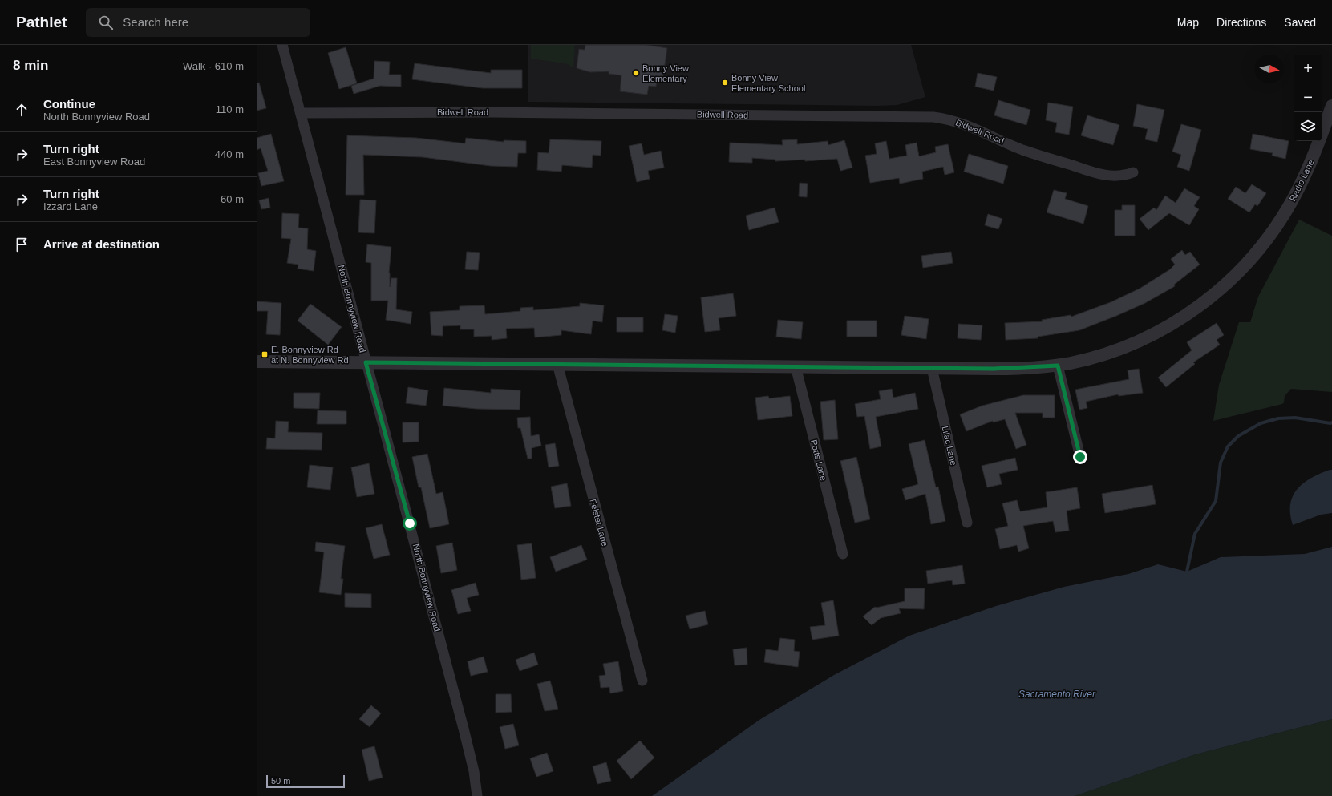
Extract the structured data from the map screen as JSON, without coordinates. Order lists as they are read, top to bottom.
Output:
{
  "streets": {
    "street": [
      "Bidwell Road",
      "Radio Lane",
      "North Bonnyview Road",
      "Lilac Lane",
      "Potts Lane",
      "Felstet Lane"
    ]
  },
  "crossings": [
    ["Bidwell Road", "North Bonnyview Road"],
    ["Radio Lane", "North Bonnyview Road"],
    ["Radio Lane", "Lilac Lane"],
    ["Radio Lane", "Potts Lane"],
    ["Radio Lane", "Felstet Lane"]
  ],
  "water": ["Sacramento River"],
  "places": {
    "other": ["Bonny View Elementary", "Bonny View Elementary School"],
    "transit": ["E. Bonnyview Rd at N. Bonnyview Rd"]
  },
  "scale_bar": "50 m",
  "north": "right",
  "page": {
    "header": "Pathlet",
    "search": "Search here",
    "nav": ["Map", "Directions", "Saved"],
    "heading": ["8 min", "Walk · 610 m"],
    "map_buttons": ["+", "−"],
    "list": [
      ["Continue", "North Bonnyview Road", "110 m"],
      ["Turn right", "East Bonnyview Road", "440 m"],
      ["Turn right", "Izzard Lane", "60 m"],
      "Arrive at destination"
    ],
    "scale": "50 m"
  }
}
